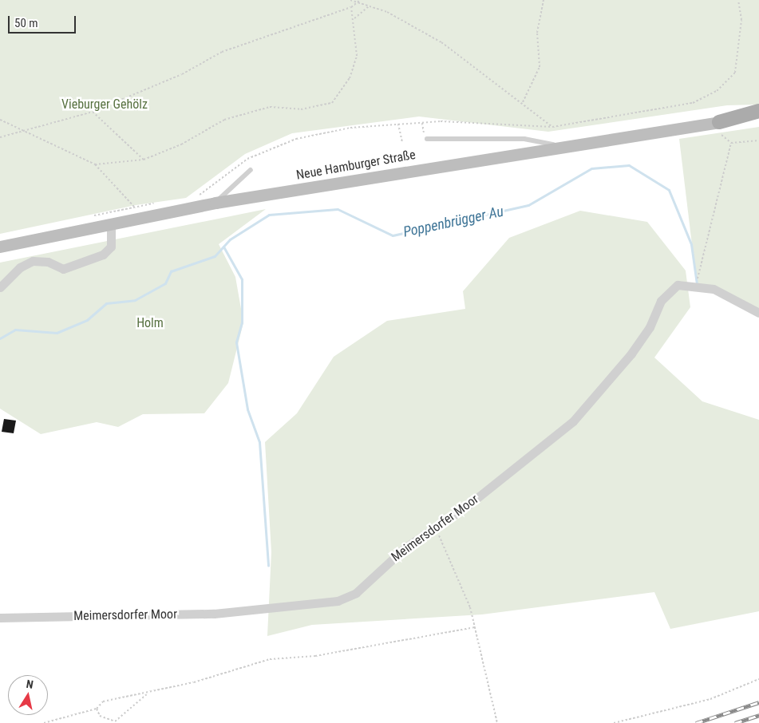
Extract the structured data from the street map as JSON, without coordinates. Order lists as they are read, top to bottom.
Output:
{
  "streets": {
    "main road": ["Neue Hamburger Straße"],
    "street": ["Meimersdorfer Moor"]
  },
  "water": ["Poppenbrügger Au"],
  "parks": ["Vieburger Gehölz", "Holm"],
  "scale_bar": "50 m",
  "north": "top"
}
